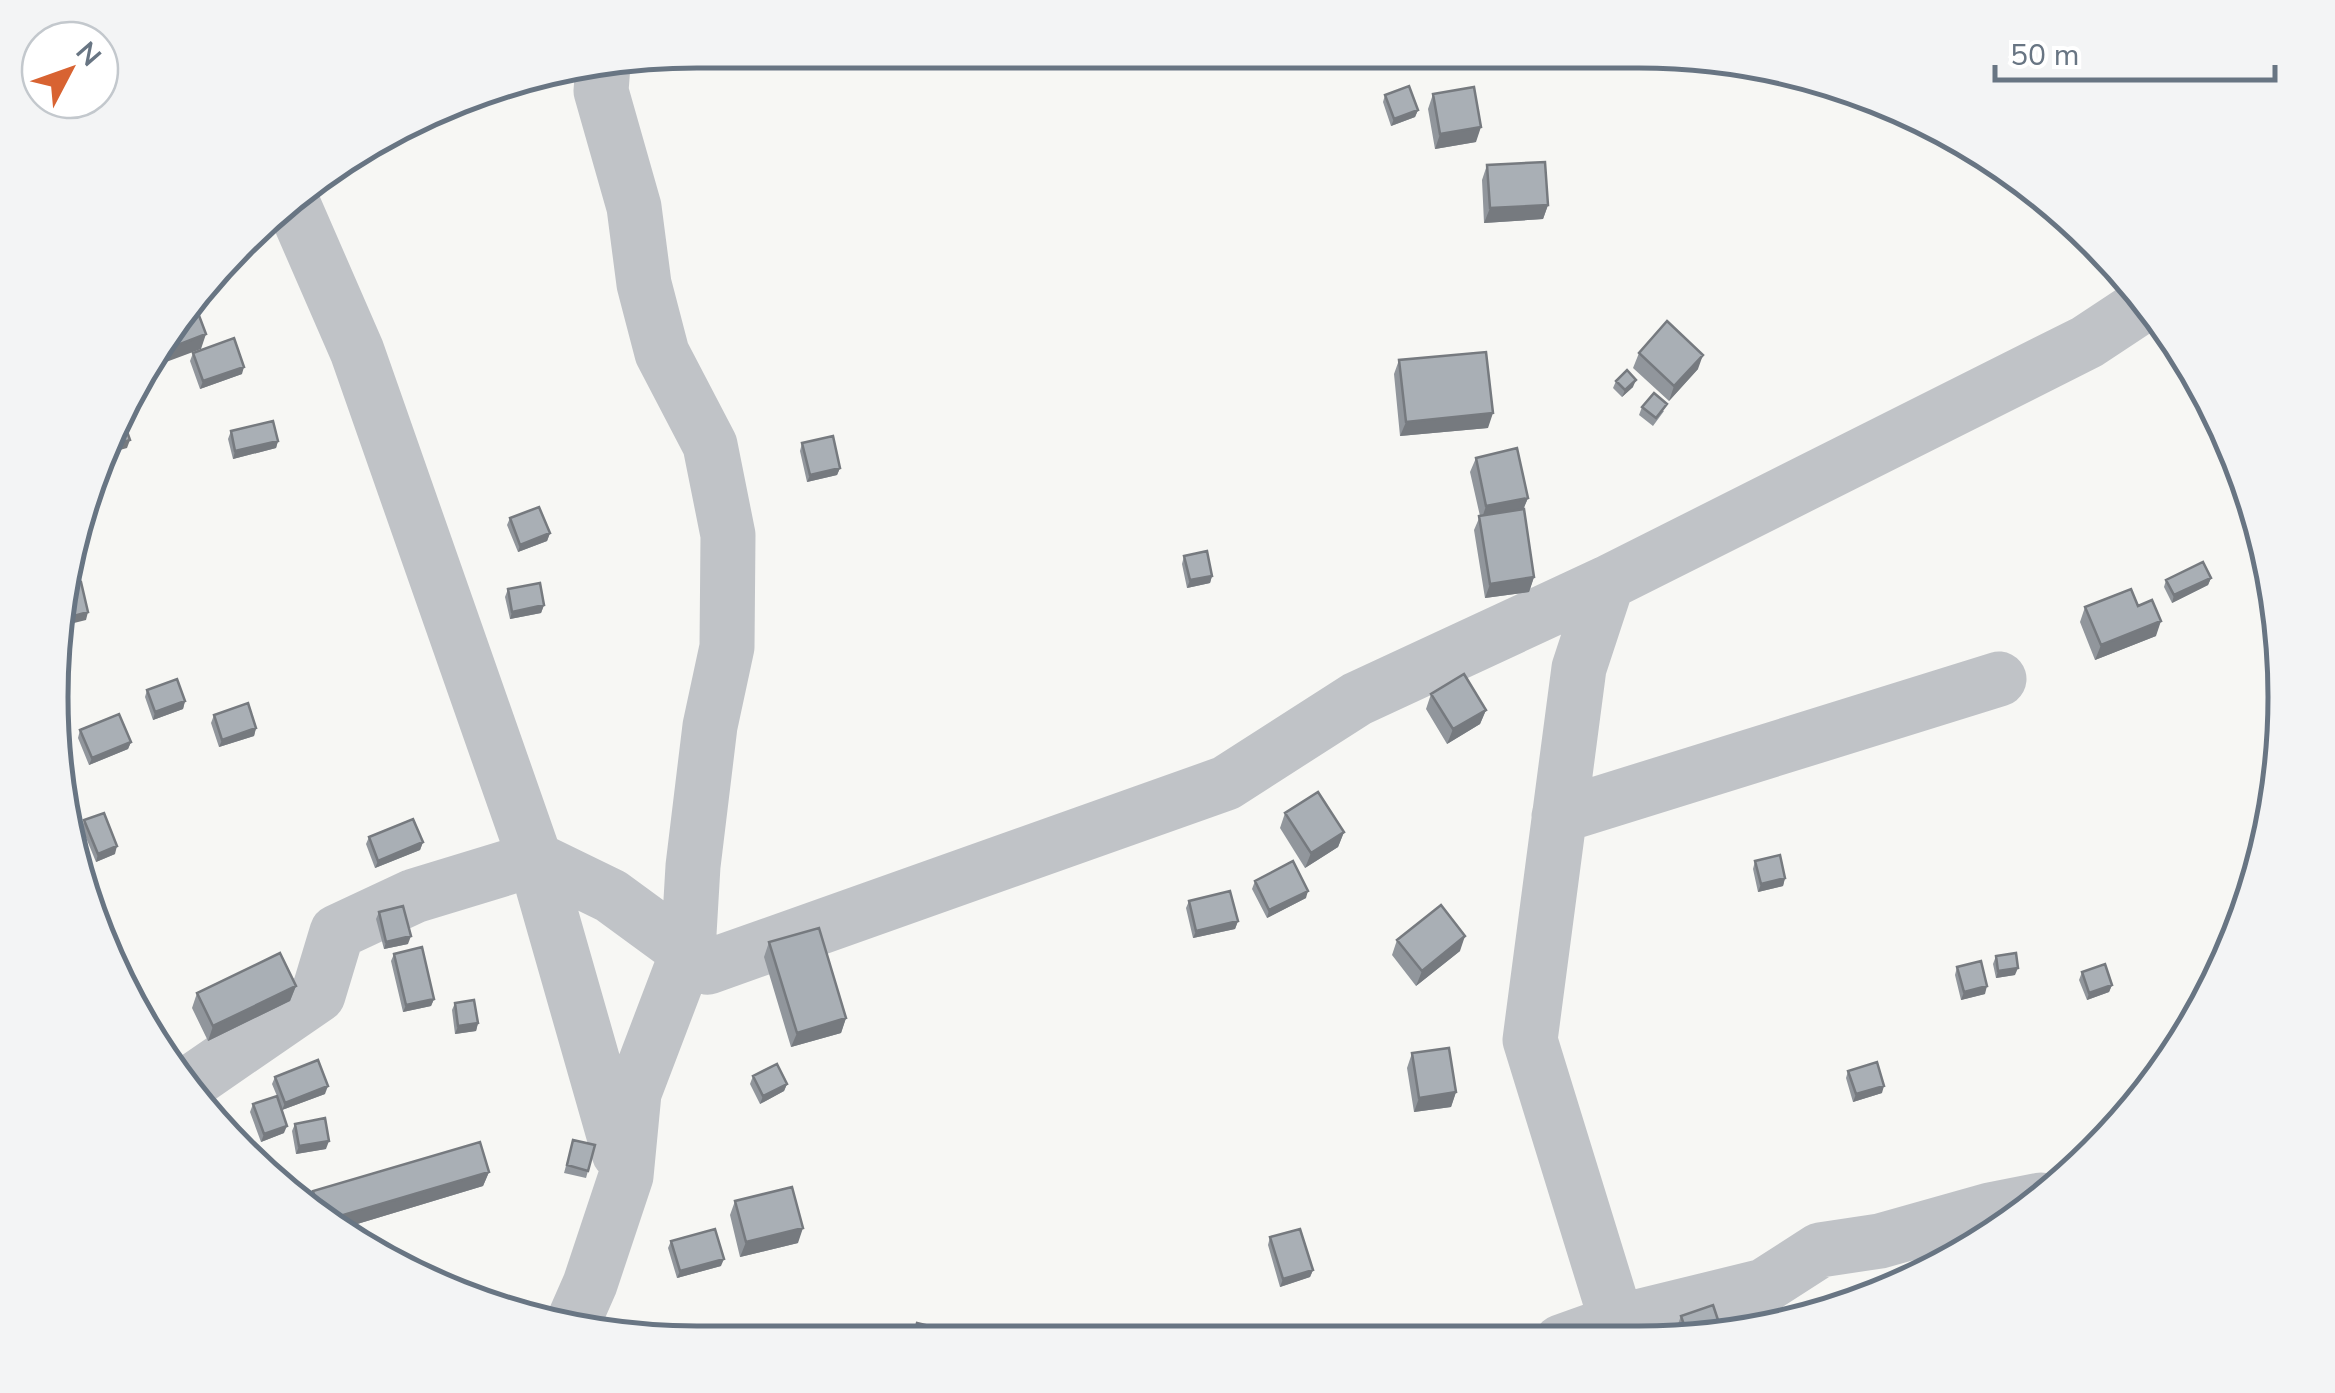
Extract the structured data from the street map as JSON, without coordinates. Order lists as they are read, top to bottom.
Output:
{
  "scale_bar": "50 m",
  "north": "top right"
}
